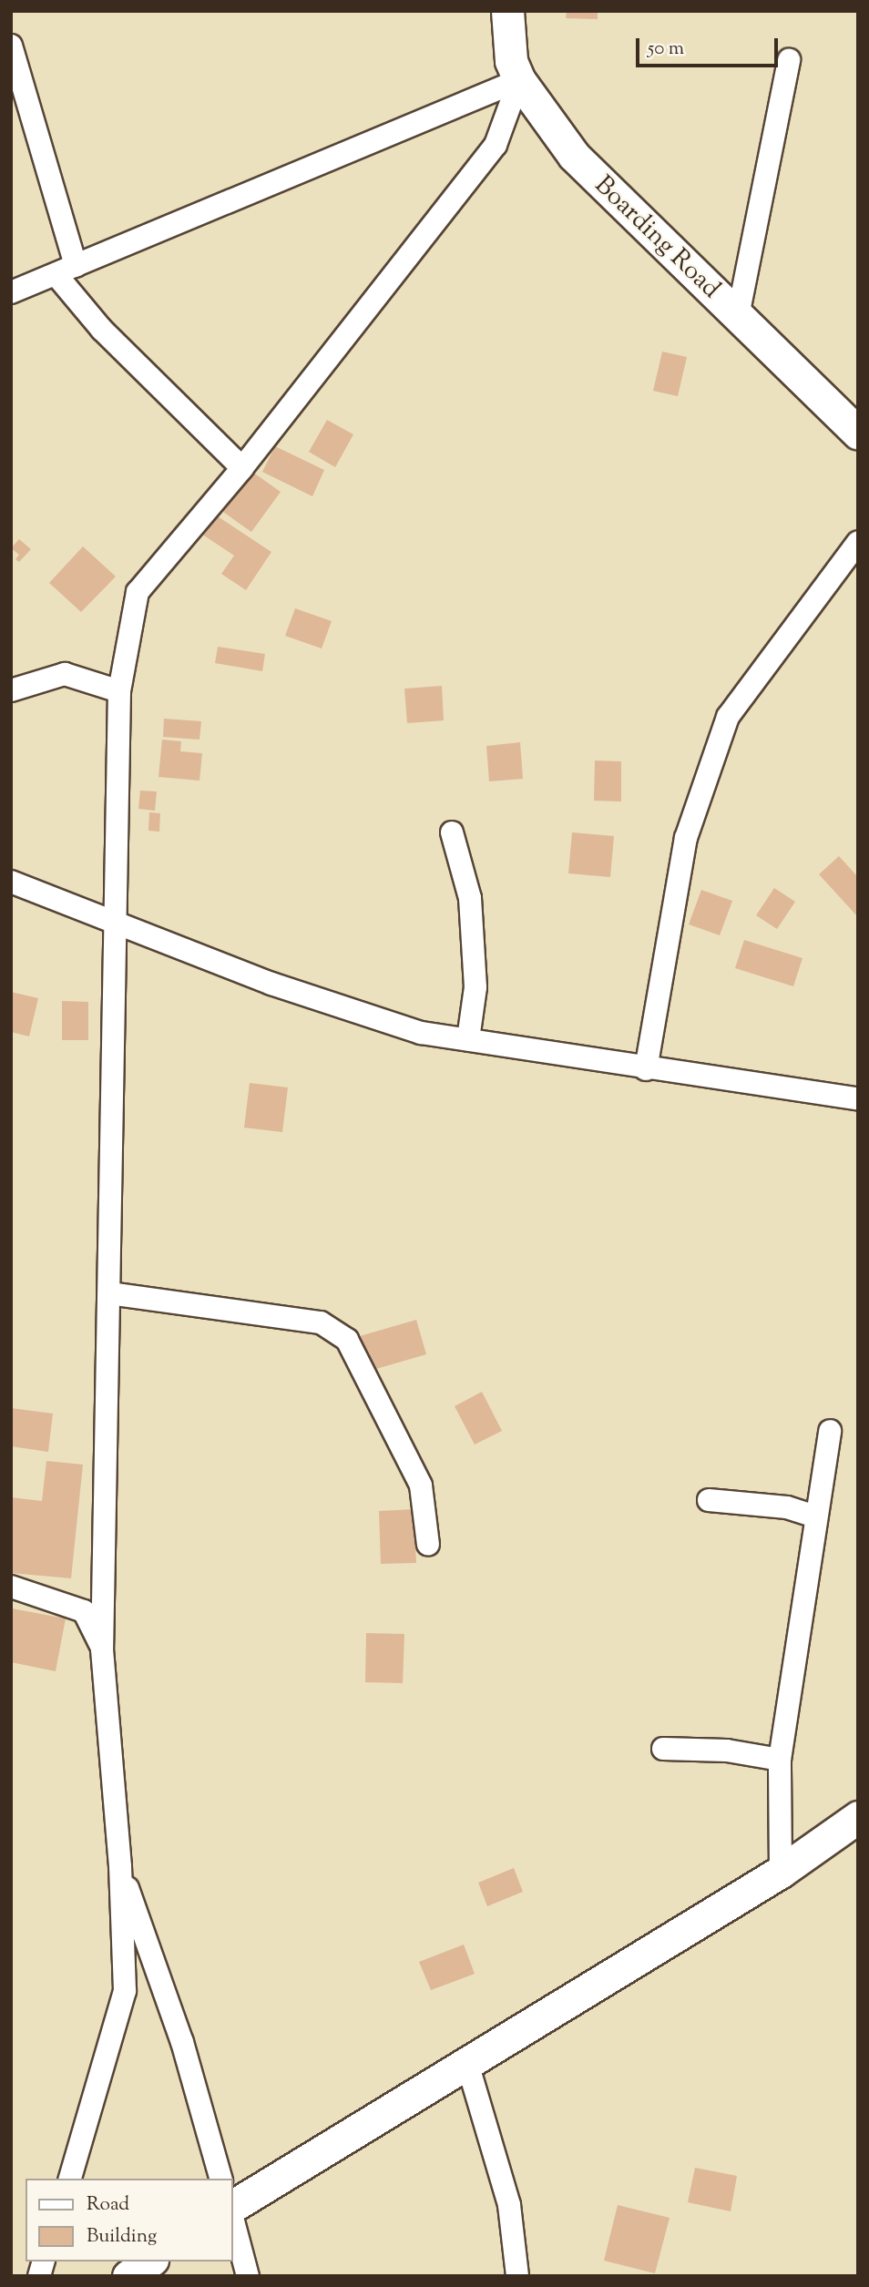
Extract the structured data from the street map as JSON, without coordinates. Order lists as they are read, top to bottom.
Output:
{
  "streets": {
    "main road": ["Boarding Road"]
  },
  "legend": ["Road", "Building"],
  "scale_bar": "50 m"
}
